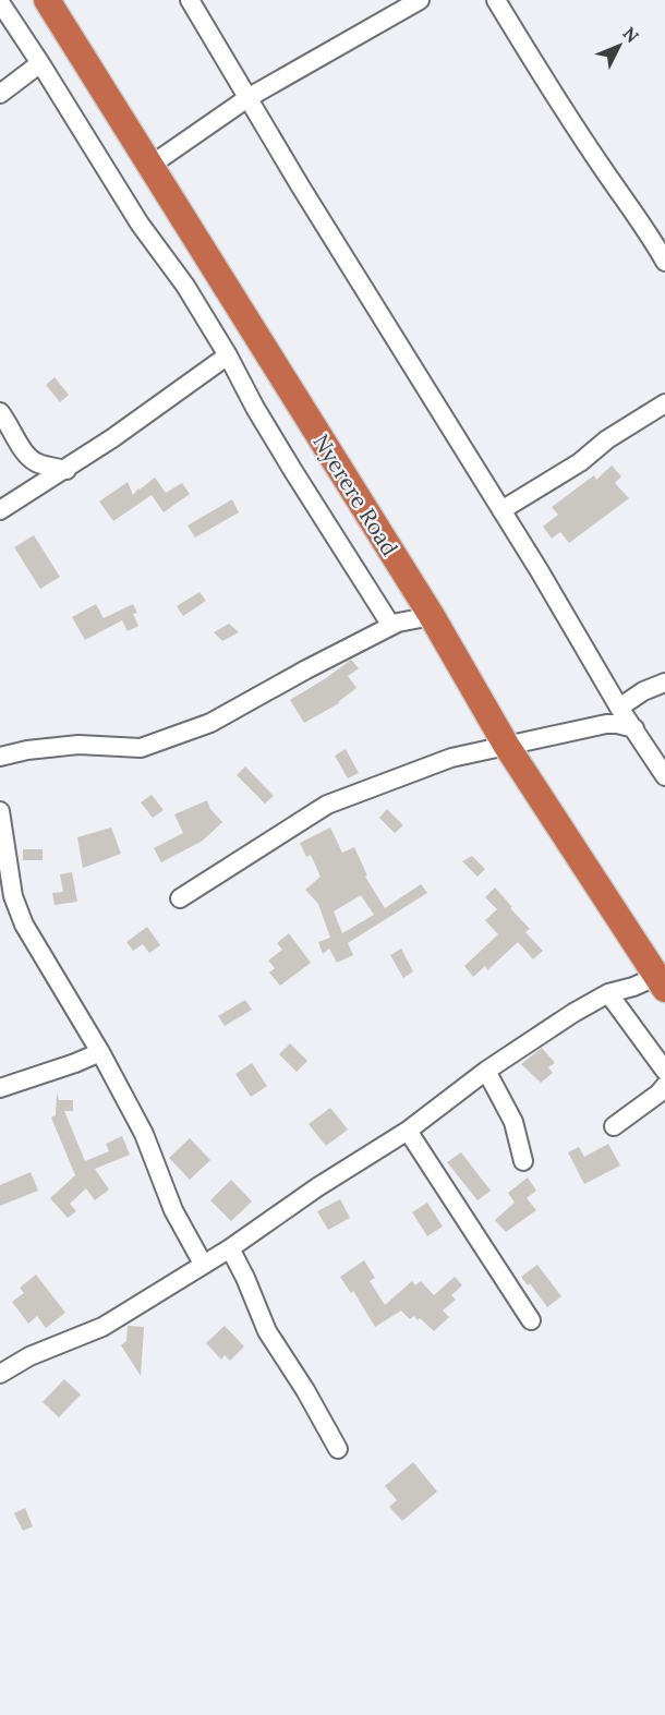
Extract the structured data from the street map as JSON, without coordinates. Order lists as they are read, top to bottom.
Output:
{
  "streets": {
    "highway": ["Nyerere Road"]
  },
  "north": "top right"
}
